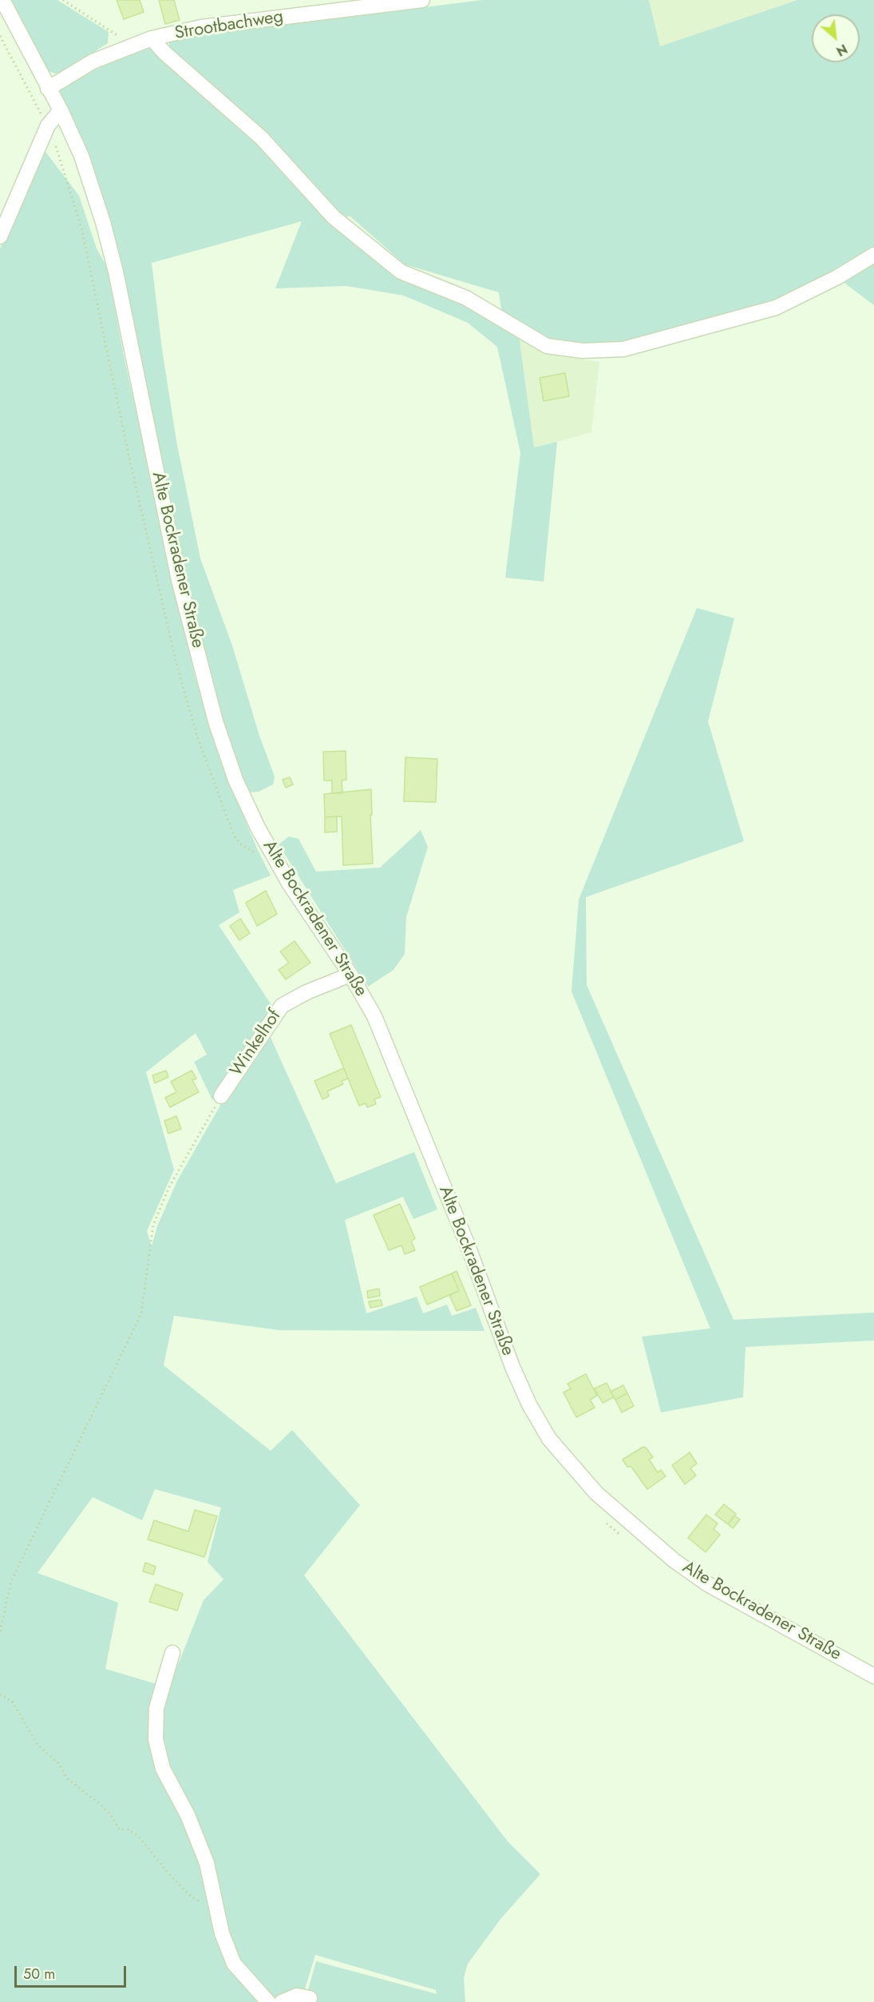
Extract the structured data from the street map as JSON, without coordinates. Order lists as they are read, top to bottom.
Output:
{
  "streets": {
    "street": ["Strootbachweg", "Alte Bockradener Straße", "Winkelhof"]
  },
  "crossings": [
    ["Strootbachweg", "Alte Bockradener Straße"],
    ["Alte Bockradener Straße", "Winkelhof"]
  ],
  "scale_bar": "50 m",
  "north": "bottom right"
}
